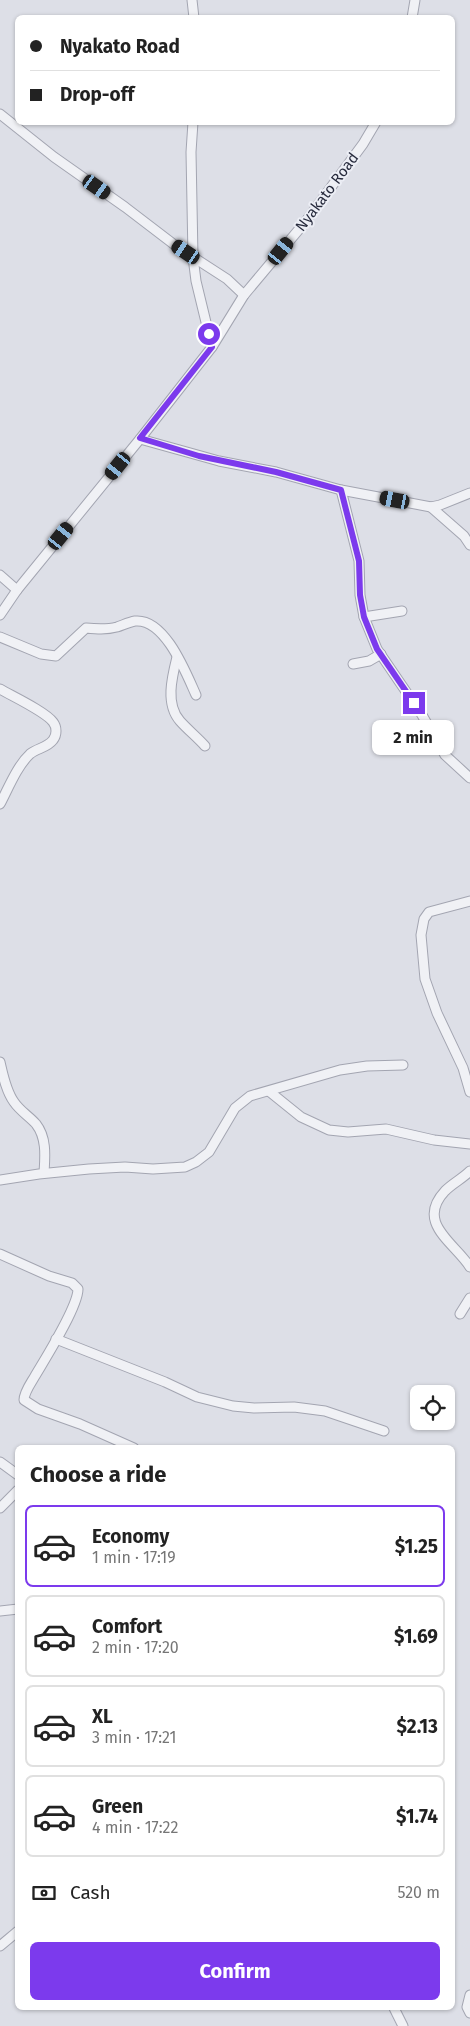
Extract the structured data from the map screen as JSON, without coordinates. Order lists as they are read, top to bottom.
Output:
{
  "streets": {
    "street": ["Nyakato Road"]
  },
  "page": {
    "banner": ["Nyakato Road", "Drop-off"],
    "bubble": "2 min",
    "heading": "Choose a ride",
    "list": [
      {
        "name": "Economy",
        "note": "1 min · 17:19",
        "value": "$1.25"
      },
      {
        "name": "Comfort",
        "note": "2 min · 17:20",
        "value": "$1.69"
      },
      {
        "name": "XL",
        "note": "3 min · 17:21",
        "value": "$2.13"
      },
      {
        "name": "Green",
        "note": "4 min · 17:22",
        "value": "$1.74"
      }
    ],
    "pay": ["Cash", "520 m"],
    "buttons": "Confirm"
  }
}
